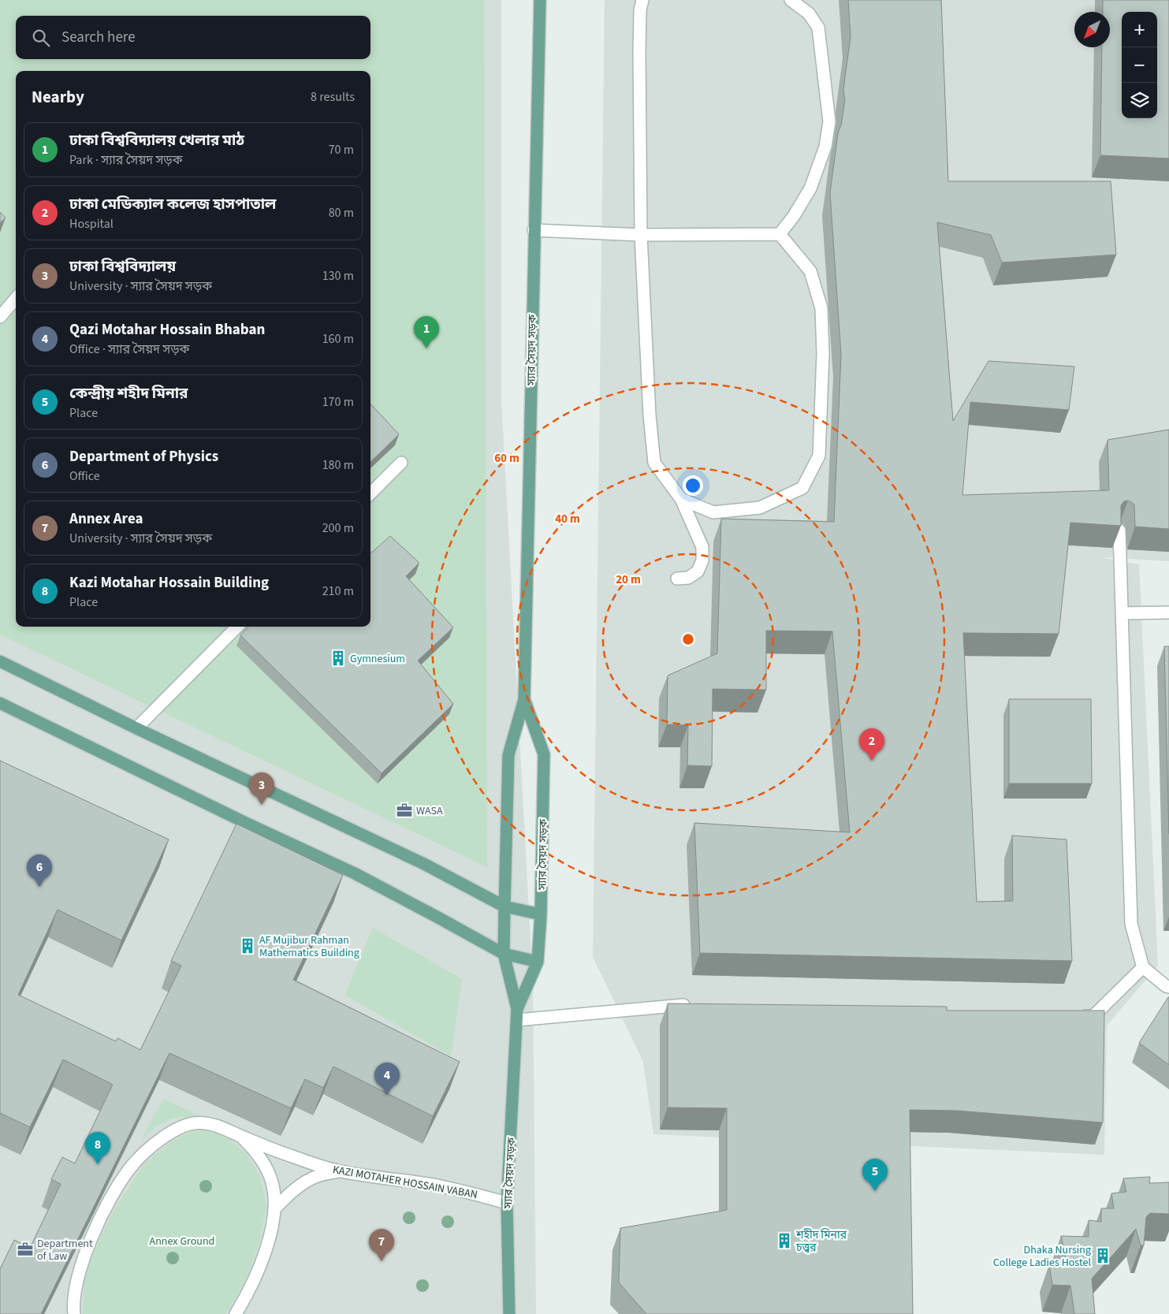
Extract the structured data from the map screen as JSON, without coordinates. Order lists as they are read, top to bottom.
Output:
{
  "streets": {
    "main road": ["স্যার সৈয়দ সড়ক"],
    "lane": ["KAZI MOTAHER HOSSAIN VABAN"]
  },
  "crossings": [
    ["স্যার সৈয়দ সড়ক", "KAZI MOTAHER HOSSAIN VABAN"]
  ],
  "parks": ["Annex Ground"],
  "places": {
    "building": [
      "Gymnesium",
      "AF Mujibur Rahman Mathematics Building",
      "শহীদ মিনার চত্ত্বর",
      "Dhaka Nursing College Ladies Hostel"
    ],
    "office": ["WASA", "Department of Law"]
  },
  "north": "bottom left",
  "page": {
    "map_buttons": ["+", "−"],
    "search": "Search here",
    "heading": ["Nearby", "8 results"],
    "list": [
      {
        "mark": "1",
        "name": "ঢাকা বিশ্ববিদ্যালয় খেলার মাঠ",
        "note": "Park · স্যার সৈয়দ সড়ক",
        "value": "70 m"
      },
      {
        "mark": "2",
        "name": "ঢাকা মেডিক্যাল কলেজ হাসপাতাল",
        "note": "Hospital",
        "value": "80 m"
      },
      {
        "mark": "3",
        "name": "ঢাকা বিশ্ববিদ্যালয়",
        "note": "University · স্যার সৈয়দ সড়ক",
        "value": "130 m"
      },
      {
        "mark": "4",
        "name": "Qazi Motahar Hossain Bhaban",
        "note": "Office · স্যার সৈয়দ সড়ক",
        "value": "160 m"
      },
      {
        "mark": "5",
        "name": "কেন্দ্রীয় শহীদ মিনার",
        "note": "Place",
        "value": "170 m"
      },
      {
        "mark": "6",
        "name": "Department of Physics",
        "note": "Office",
        "value": "180 m"
      },
      {
        "mark": "7",
        "name": "Annex Area",
        "note": "University · স্যার সৈয়দ সড়ক",
        "value": "200 m"
      },
      {
        "mark": "8",
        "name": "Kazi Motahar Hossain Building",
        "note": "Place",
        "value": "210 m"
      }
    ],
    "pins": [
      "1",
      "2",
      "3",
      "6",
      "4",
      "8",
      "5",
      "7"
    ]
  },
  "rings": ["60 m", "40 m", "20 m"]
}
